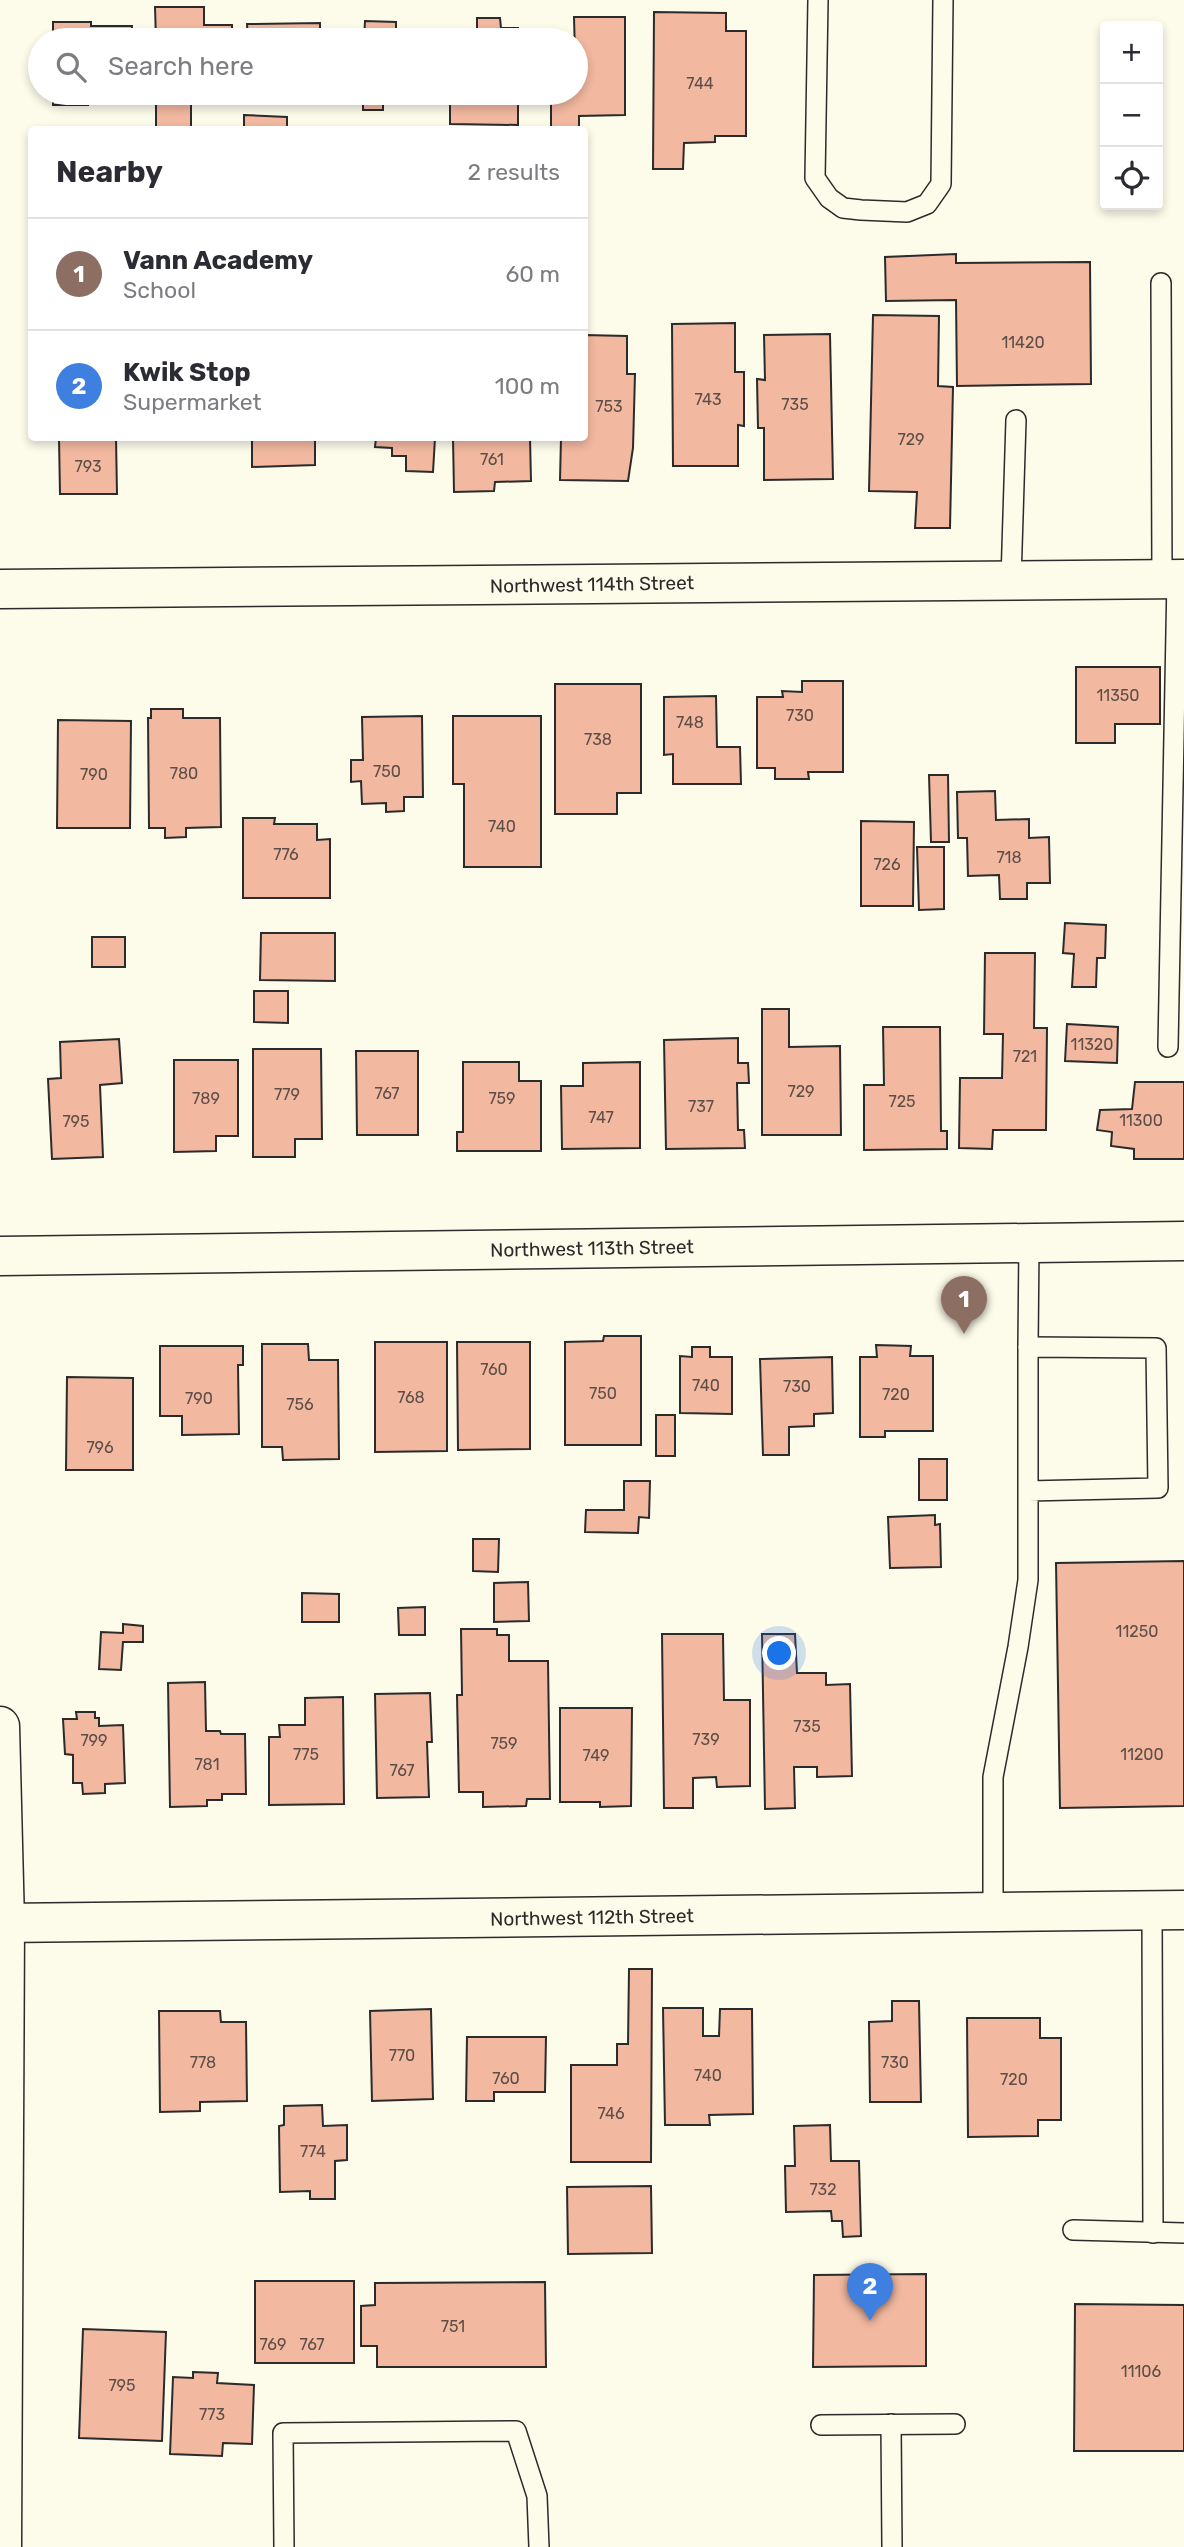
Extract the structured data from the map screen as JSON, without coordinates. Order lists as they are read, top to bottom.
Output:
{
  "streets": {
    "street": ["Northwest 114th Street", "Northwest 113th Street", "Northwest 112th Street"]
  },
  "house_numbers": [
    "744",
    "11420",
    "743",
    "735",
    "753",
    "729",
    "761",
    "793",
    "11350",
    "730",
    "748",
    "738",
    "750",
    "780",
    "790",
    "740",
    "776",
    "718",
    "726",
    "11320",
    "721",
    "729",
    "767",
    "779",
    "789",
    "759",
    "725",
    "737",
    "747",
    "11300",
    "795",
    "760",
    "740",
    "730",
    "750",
    "720",
    "768",
    "790",
    "756",
    "796",
    "11250",
    "735",
    "739",
    "799",
    "759",
    "775",
    "11200",
    "749",
    "781",
    "767",
    "770",
    "778",
    "730",
    "740",
    "760",
    "720",
    "746",
    "774",
    "732",
    "751",
    "769",
    "767",
    "11106",
    "795",
    "773"
  ],
  "page": {
    "map_buttons": ["+", "−"],
    "search": "Search here",
    "heading": ["Nearby", "2 results"],
    "list": [
      {
        "mark": "1",
        "name": "Vann Academy",
        "note": "School",
        "value": "60 m"
      },
      {
        "mark": "2",
        "name": "Kwik Stop",
        "note": "Supermarket",
        "value": "100 m"
      }
    ],
    "pins": ["1", "2"]
  }
}
